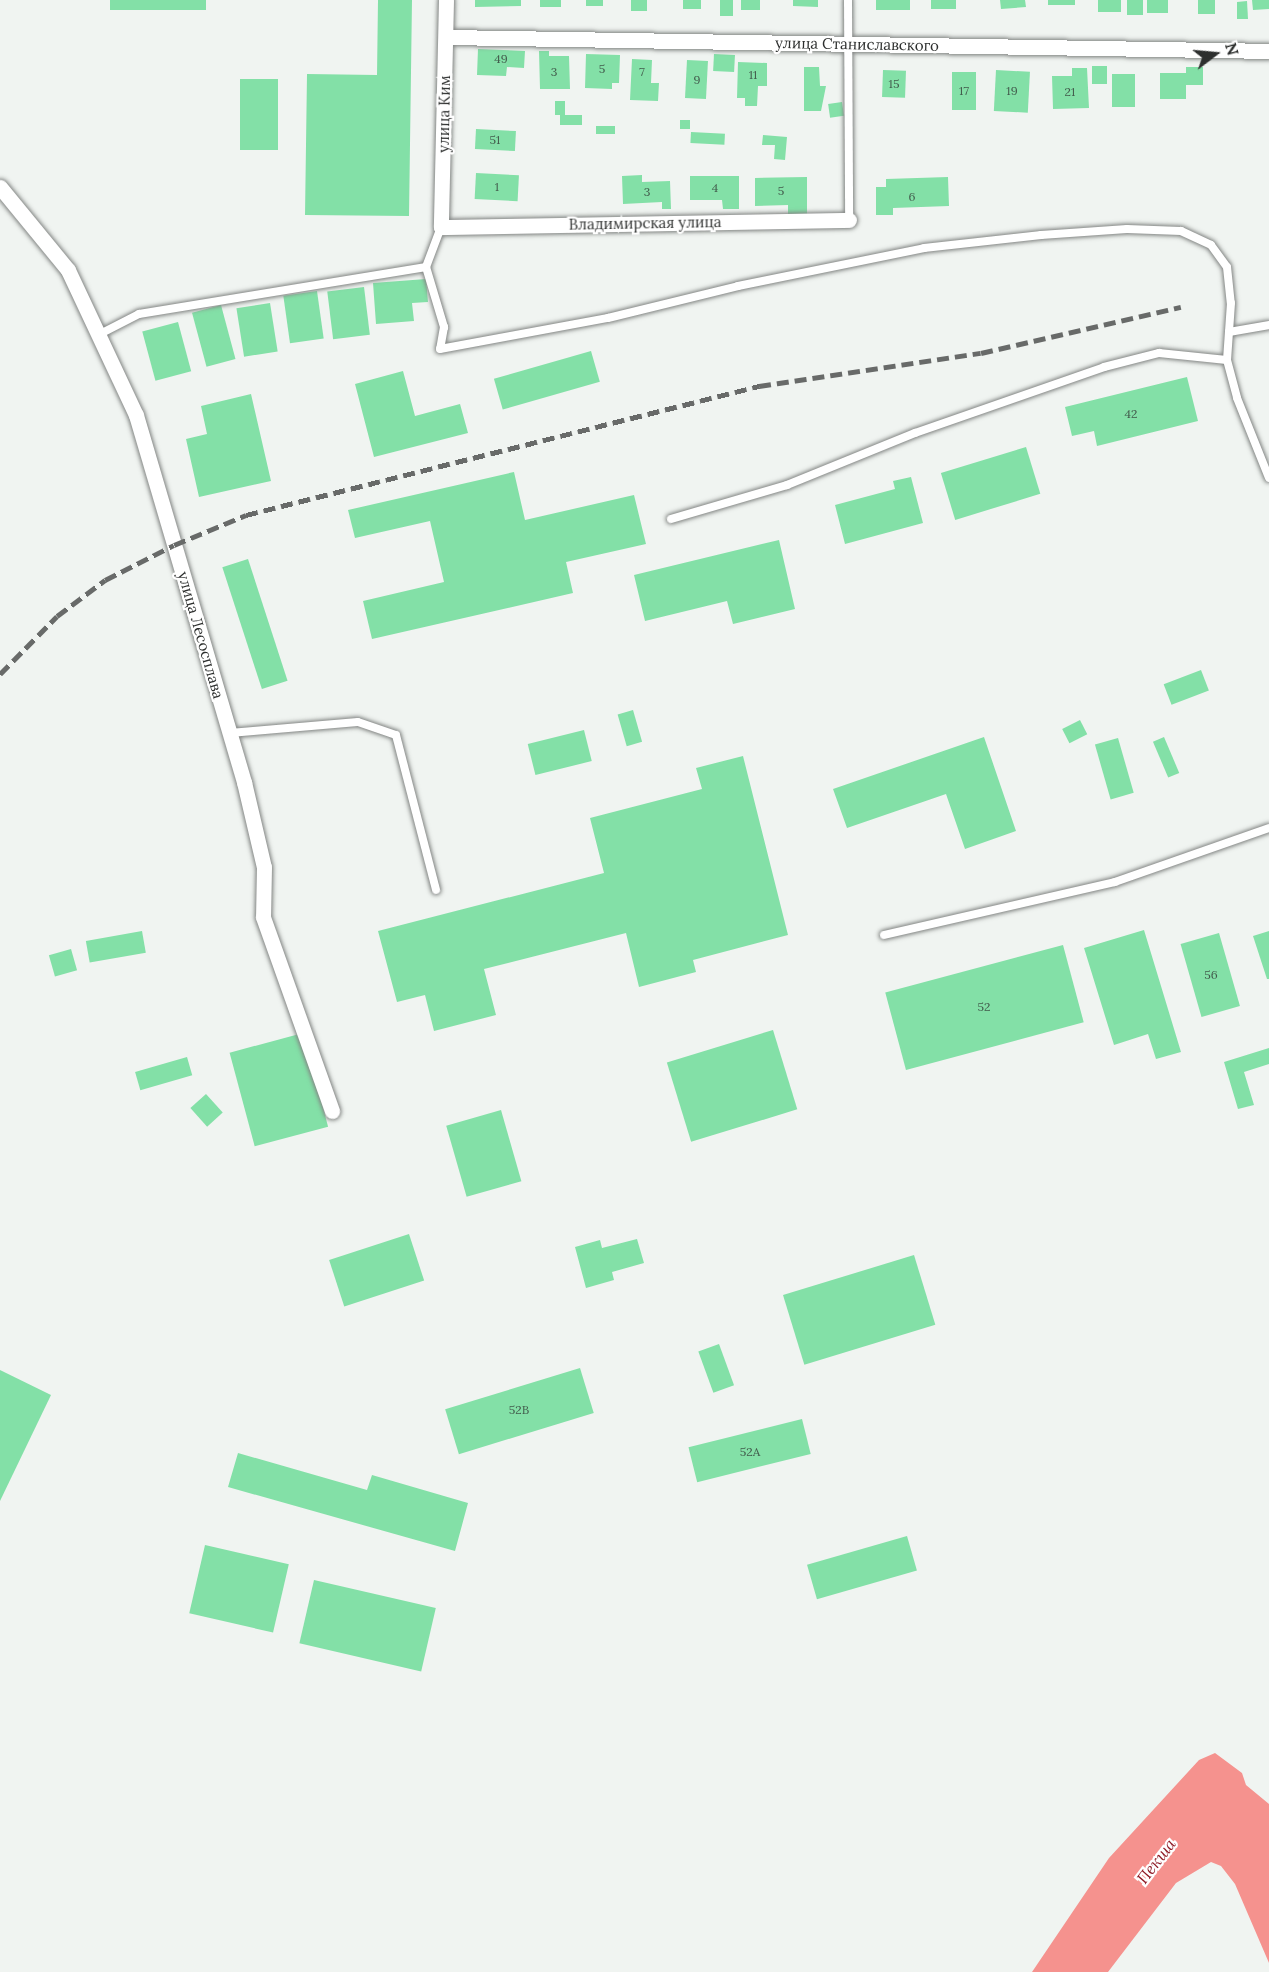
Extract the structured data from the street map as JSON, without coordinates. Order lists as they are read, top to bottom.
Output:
{
  "streets": {
    "street": [
      "улица Станиславского",
      "улица Ким",
      "Владимирская улица",
      "улица Лесосплава"
    ]
  },
  "crossings": [
    ["улица Станиславского", "улица Ким"],
    ["улица Ким", "Владимирская улица"]
  ],
  "water": ["Пекша"],
  "house_numbers": [
    "49",
    "5",
    "3",
    "7",
    "11",
    "9",
    "15",
    "17",
    "19",
    "21",
    "51",
    "1",
    "4",
    "5",
    "3",
    "6",
    "42",
    "56",
    "52",
    "52В",
    "52А"
  ],
  "north": "right"
}
